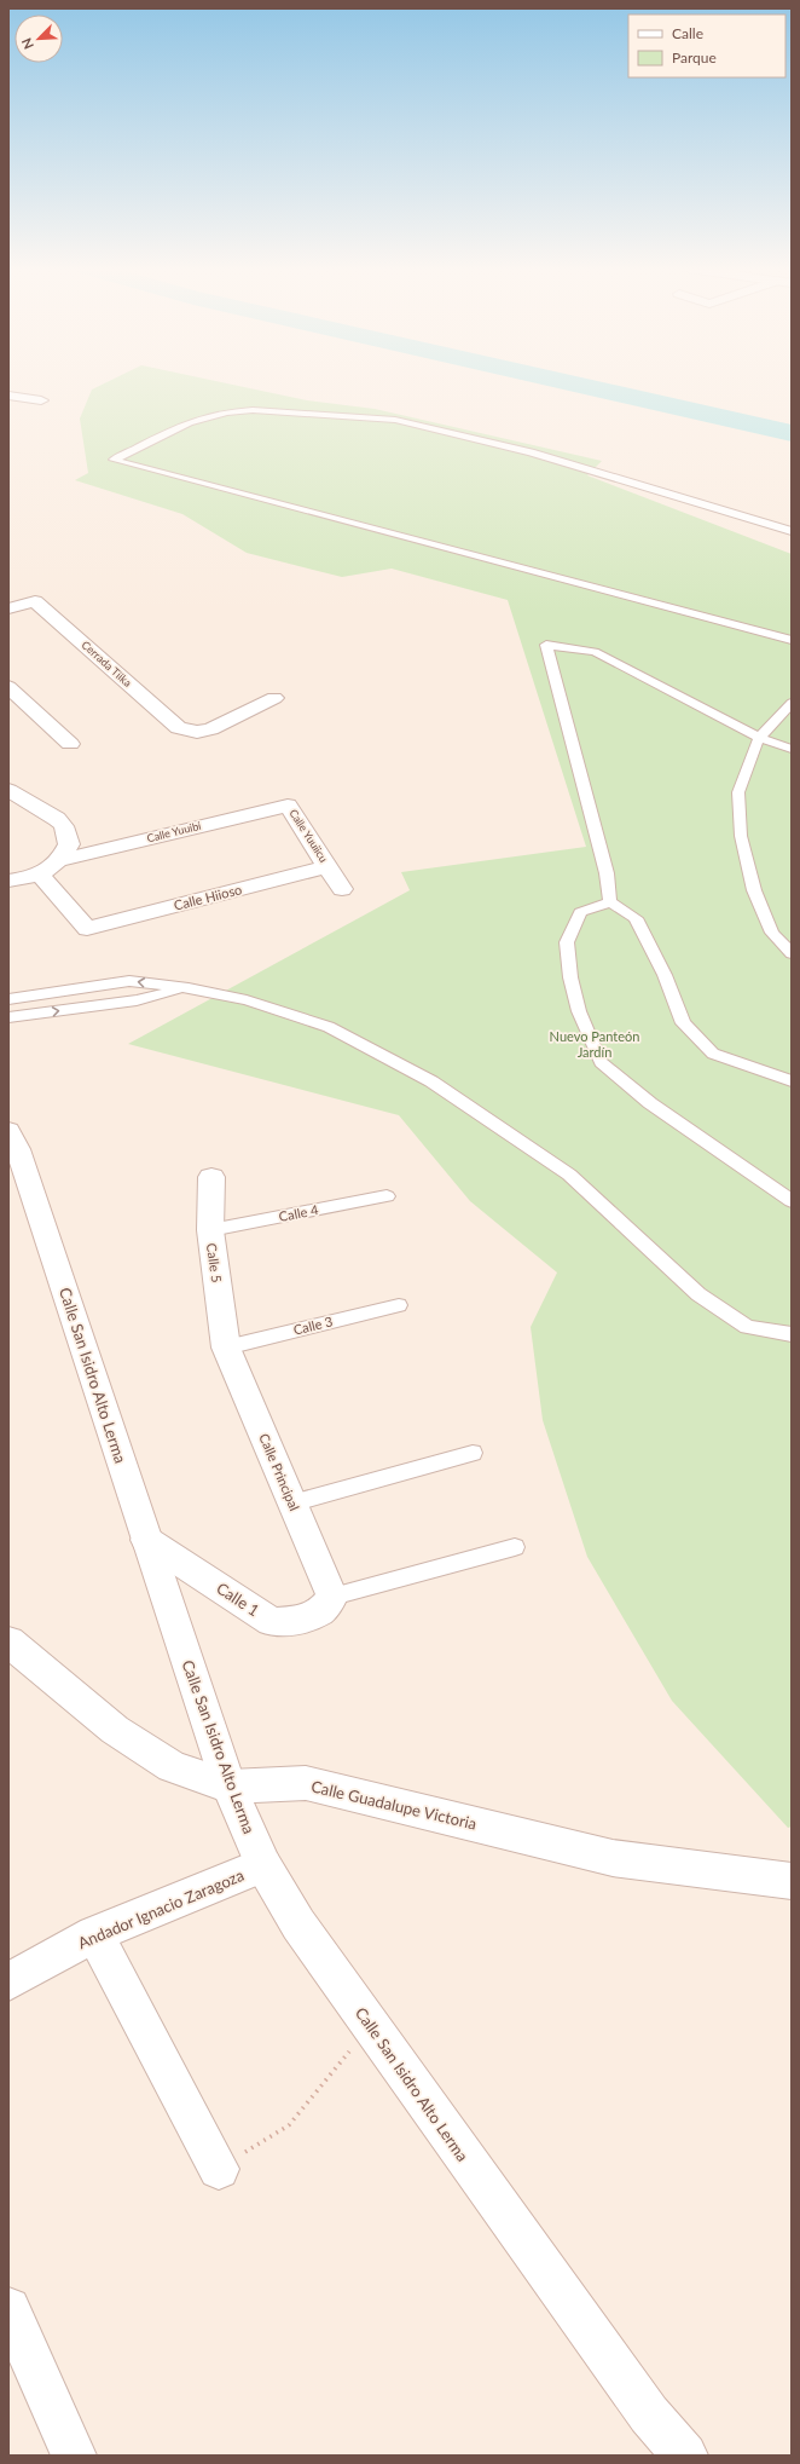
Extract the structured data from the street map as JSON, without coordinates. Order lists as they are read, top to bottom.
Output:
{
  "streets": {
    "street": [
      "Cerrada Tiika",
      "Calle Yuuibi",
      "Calle Yuuiicu",
      "Calle Hiioso",
      "Calle 5",
      "Calle San Isidro Alto Lerma",
      "Calle Principal",
      "Calle 1",
      "Calle Guadalupe Victoria",
      "Andador Ignacio Zaragoza"
    ],
    "lane": ["Calle 4", "Calle 3"]
  },
  "crossings": [
    ["Calle Yuuibi", "Calle Yuuiicu"],
    ["Calle Yuuiicu", "Calle Hiioso"],
    ["Calle 4", "Calle 5"],
    ["Calle 5", "Calle 3"],
    ["Calle 5", "Calle Principal"],
    ["Calle 3", "Calle Principal"],
    ["Calle San Isidro Alto Lerma", "Calle 1"],
    ["Calle San Isidro Alto Lerma", "Calle Guadalupe Victoria"],
    ["Calle San Isidro Alto Lerma", "Andador Ignacio Zaragoza"],
    ["Calle Principal", "Calle 1"]
  ],
  "parks": ["Nuevo Panteón Jardín"],
  "legend": ["Calle", "Parque"],
  "north": "bottom left"
}
